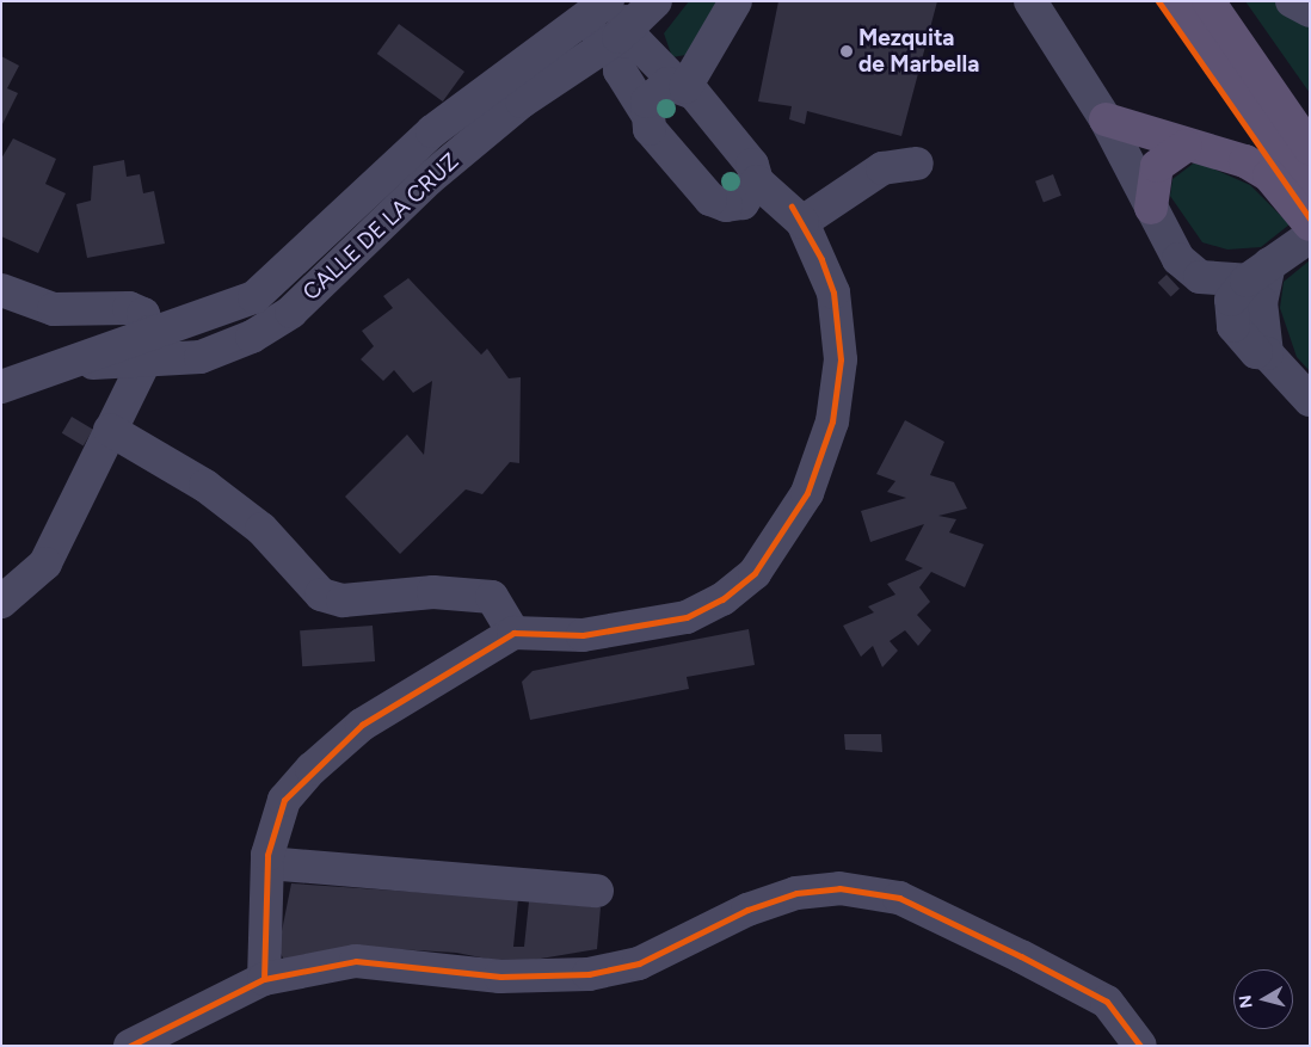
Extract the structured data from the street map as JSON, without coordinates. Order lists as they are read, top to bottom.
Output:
{
  "streets": {
    "street": ["CALLE DE LA CRUZ"]
  },
  "places": ["Mezquita de Marbella"],
  "north": "left"
}
